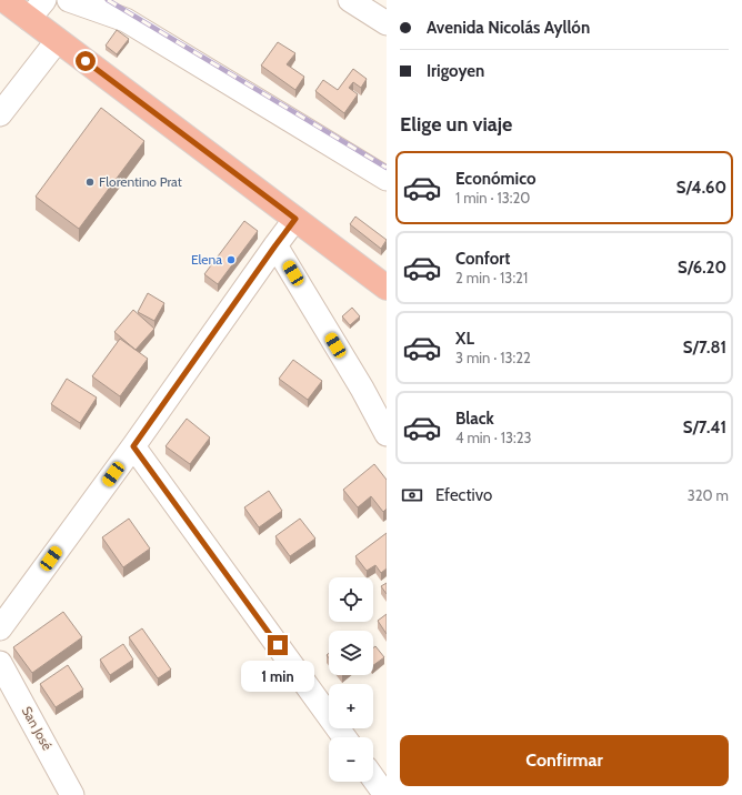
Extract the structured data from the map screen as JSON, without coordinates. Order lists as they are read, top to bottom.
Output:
{
  "streets": {
    "street": ["San José"]
  },
  "places": ["Florentino Prat", "Elena"],
  "page": {
    "banner": ["Avenida Nicolás Ayllón", "Irigoyen"],
    "heading": "Elige un viaje",
    "list": [
      {
        "name": "Económico",
        "note": "1 min · 13:20",
        "value": "S/4.60"
      },
      {
        "name": "Confort",
        "note": "2 min · 13:21",
        "value": "S/6.20"
      },
      {
        "name": "XL",
        "note": "3 min · 13:22",
        "value": "S/7.81"
      },
      {
        "name": "Black",
        "note": "4 min · 13:23",
        "value": "S/7.41"
      }
    ],
    "pay": ["Efectivo", "320 m"],
    "map_buttons": ["+", "−"],
    "bubble": "1 min",
    "buttons": "Confirmar"
  }
}
